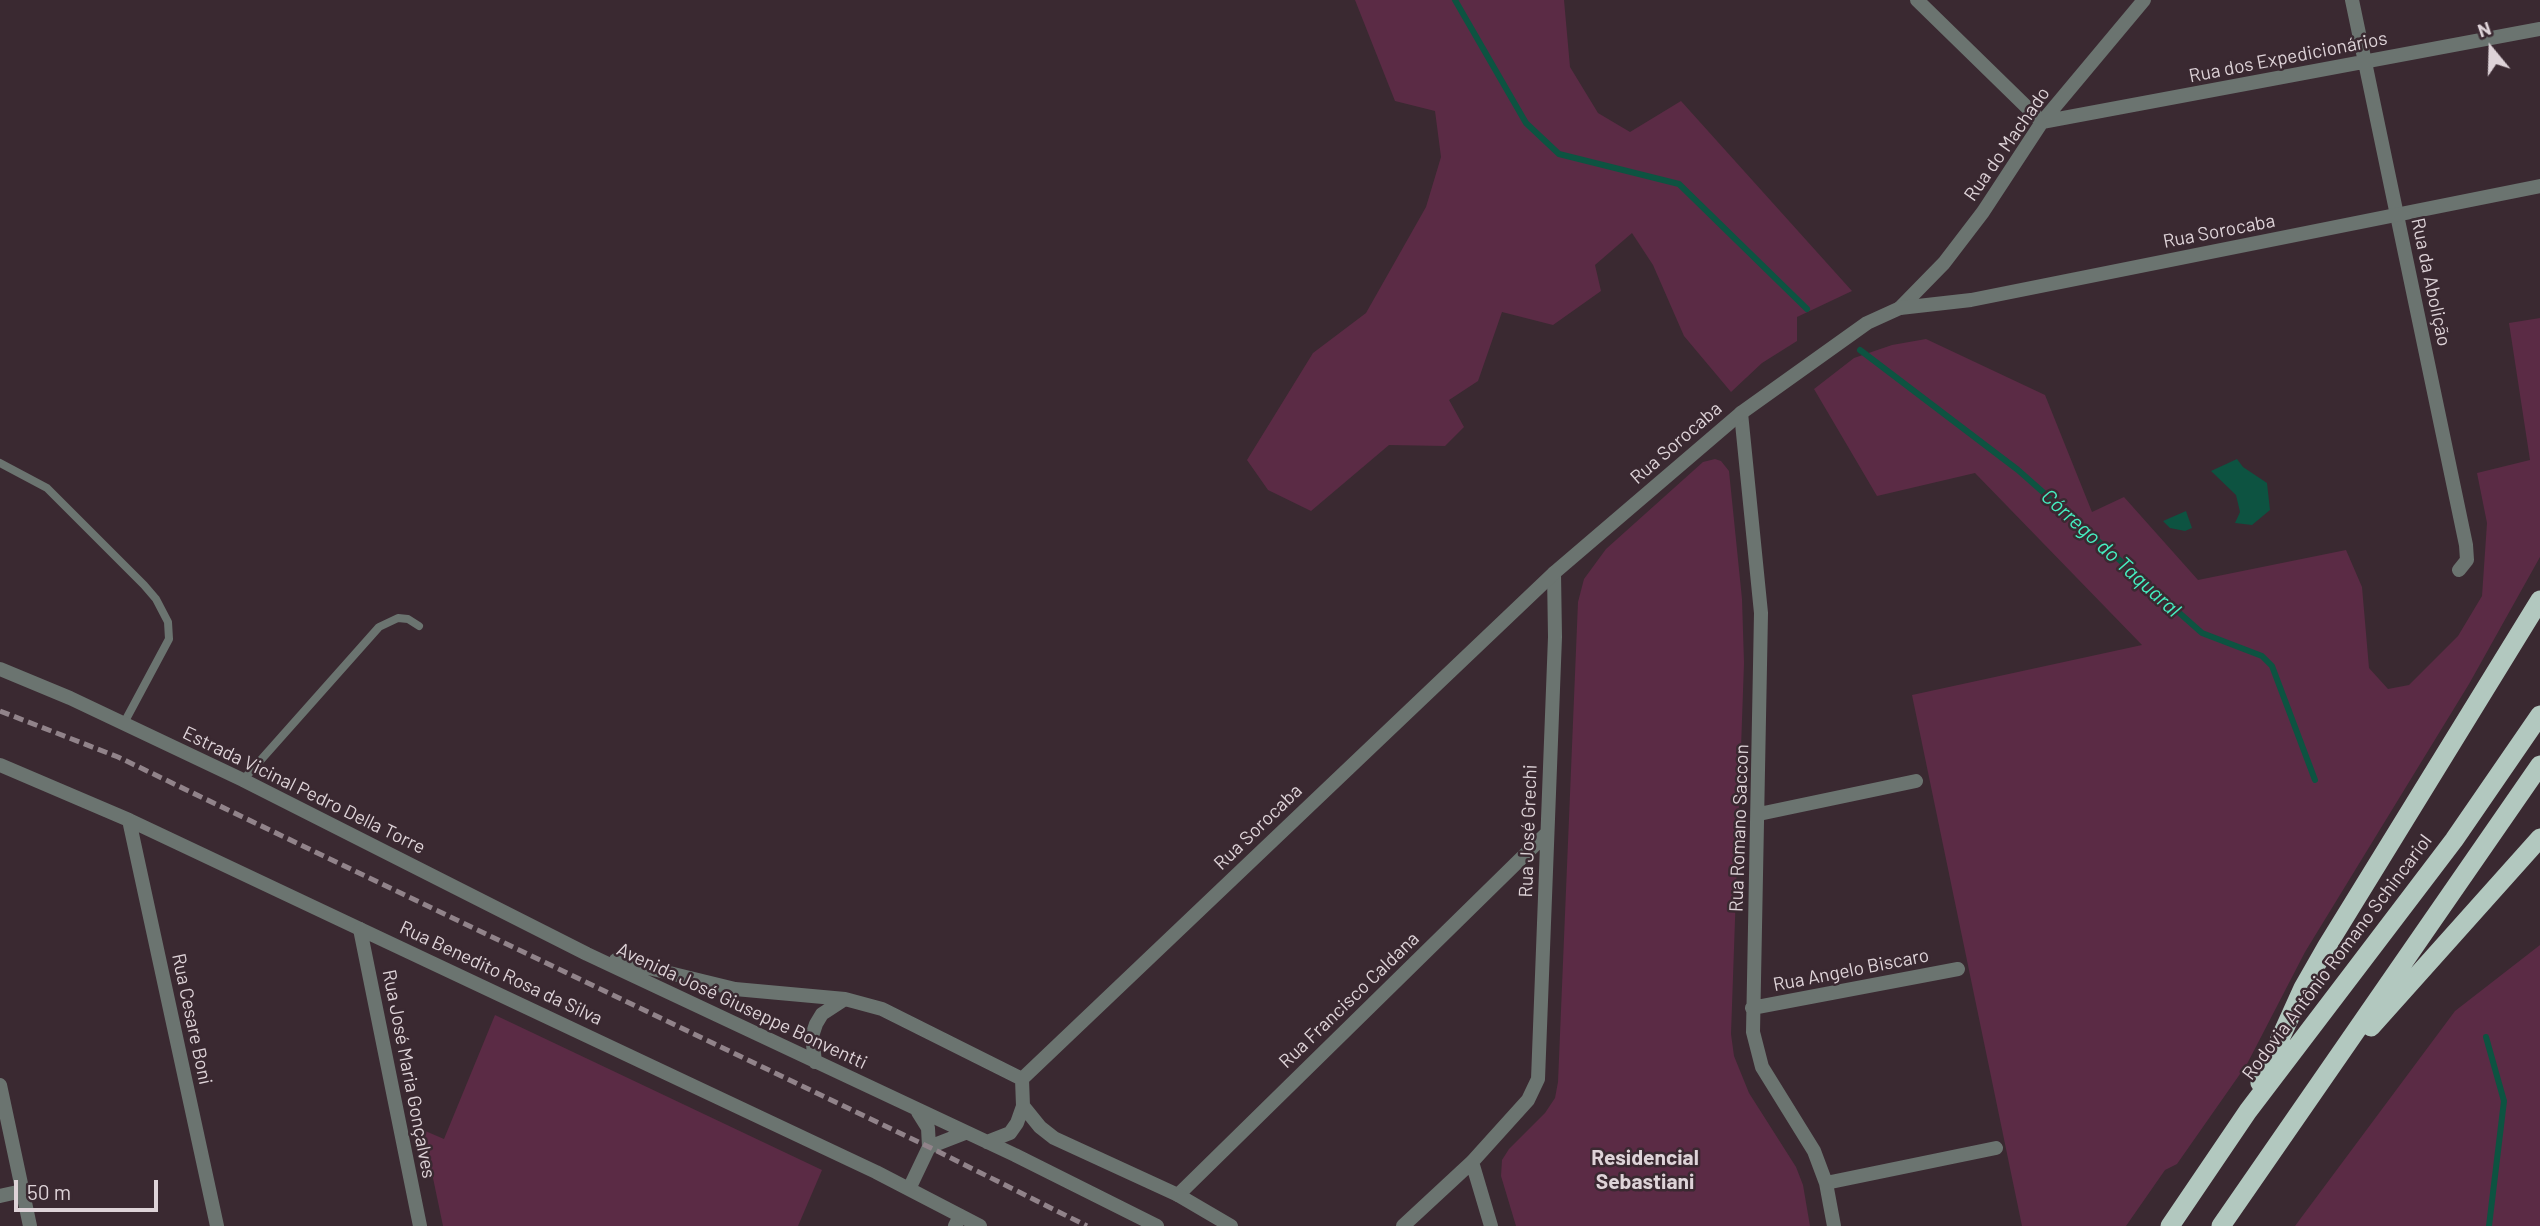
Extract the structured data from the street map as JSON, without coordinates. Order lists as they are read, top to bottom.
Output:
{
  "streets": {
    "highway": ["Rodovia Antônio Romano Schincariol"],
    "street": [
      "Rua dos Expedicionários",
      "Rua do Machado",
      "Rua Sorocaba",
      "Rua da Abolição",
      "Estrada Vicinal Pedro Della Torre",
      "Rua Romano Saccon",
      "Rua José Grechi",
      "Rua Angelo Biscaro",
      "Rua Benedito Rosa da Silva",
      "Rua Francisco Caldana",
      "Avenida José Giuseppe Bonventti",
      "Rua Cesare Boni",
      "Rua José Maria Gonçalves"
    ]
  },
  "crossings": [
    ["Rua dos Expedicionários", "Rua do Machado"],
    ["Rua dos Expedicionários", "Rua da Abolição"],
    ["Rua do Machado", "Rua Sorocaba"],
    ["Rua Sorocaba", "Rua da Abolição"],
    ["Rua Sorocaba", "Rua Romano Saccon"],
    ["Rua Sorocaba", "Rua José Grechi"],
    ["Rua Sorocaba", "Avenida José Giuseppe Bonventti"],
    ["Estrada Vicinal Pedro Della Torre", "Avenida José Giuseppe Bonventti"],
    ["Rua Romano Saccon", "Rua Angelo Biscaro"],
    ["Rua José Grechi", "Rua Francisco Caldana"],
    ["Rua Benedito Rosa da Silva", "Rua Cesare Boni"],
    ["Rua Benedito Rosa da Silva", "Rua José Maria Gonçalves"]
  ],
  "districts": ["Residencial Sebastiani"],
  "water": ["Córrego do Taquaral"],
  "scale_bar": "50 m",
  "north": "top"
}
